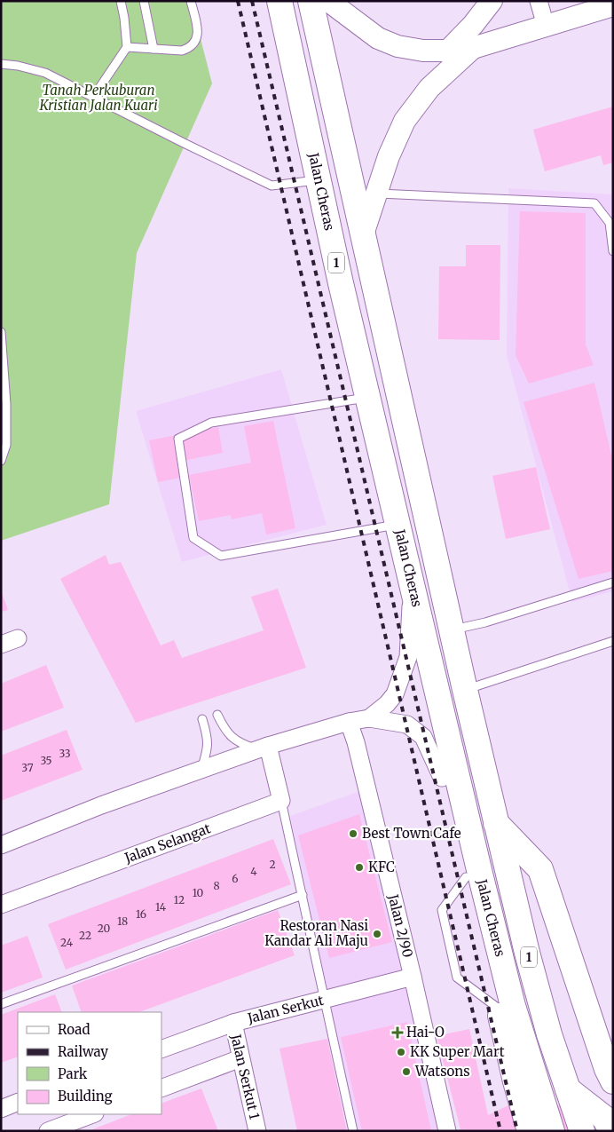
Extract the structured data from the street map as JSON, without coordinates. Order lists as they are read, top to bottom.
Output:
{
  "streets": {
    "highway": ["Jalan Cheras", "1"],
    "street": [
      "Jalan Selangat",
      "Jalan 2/90",
      "Jalan Serkut",
      "Jalan Serkut 1"
    ]
  },
  "crossings": [
    ["Jalan 2/90", "Jalan Serkut"],
    ["Jalan Serkut", "Jalan Serkut 1"]
  ],
  "parks": ["Tanah Perkuburan Kristian Jalan Kuari"],
  "places": {
    "other": [
      "Best Town Cafe",
      "KFC",
      "Restoran Nasi Kandar Ali Maju",
      "KK Super Mart",
      "Watsons"
    ],
    "health": ["Hai-O"]
  },
  "house_numbers": [
    "33",
    "35",
    "37",
    "2",
    "4",
    "6",
    "8",
    "10",
    "12",
    "14",
    "16",
    "18",
    "20",
    "22",
    "24"
  ],
  "legend": [
    "Road",
    "Railway",
    "Park",
    "Building"
  ]
}
